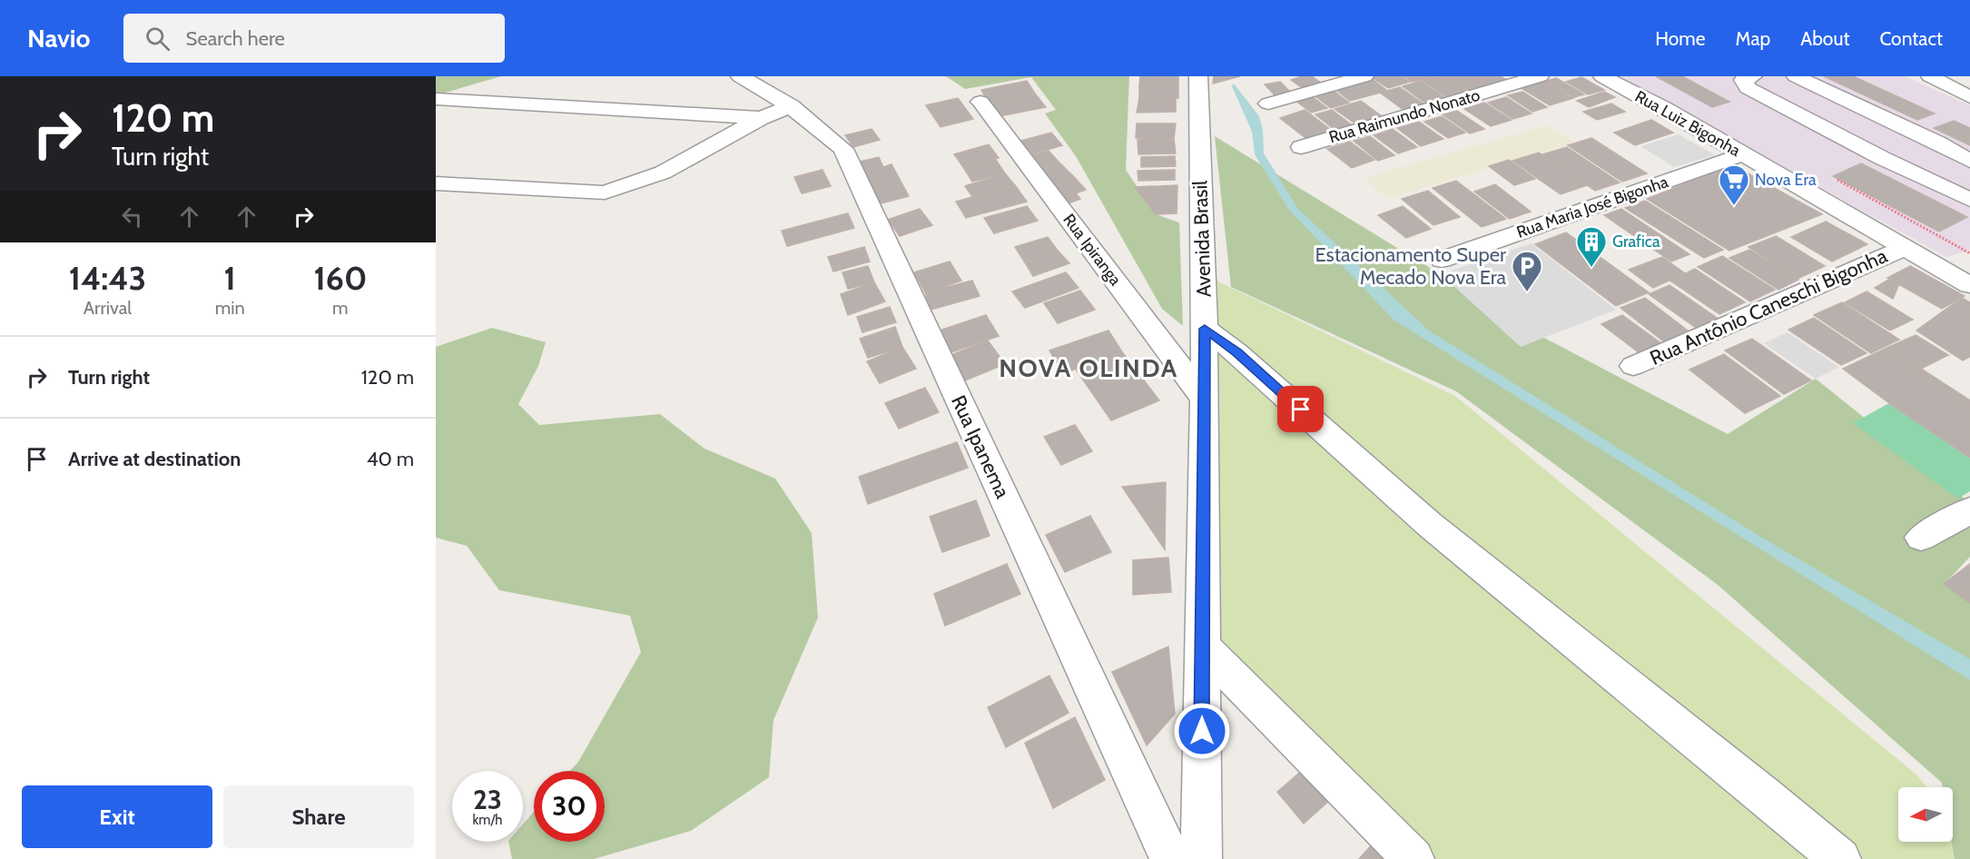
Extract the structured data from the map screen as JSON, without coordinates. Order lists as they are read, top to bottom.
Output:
{
  "streets": {
    "street": [
      "Rua Raimundo Nonato",
      "Rua Luiz Bigonha",
      "Rua Maria José Bigonha",
      "Avenida Brasil",
      "Rua Ipiranga",
      "Rua Antônio Caneschi Bigonha",
      "Rua Ipanema"
    ]
  },
  "crossings": [
    ["Rua Luiz Bigonha", "Rua Maria José Bigonha"],
    ["Rua Luiz Bigonha", "Rua Antônio Caneschi Bigonha"],
    ["Avenida Brasil", "Rua Ipiranga"]
  ],
  "districts": ["NOVA OLINDA"],
  "places": {
    "supermarket": ["Nova Era"],
    "building": ["Grafica"],
    "parking": ["Estacionamento Super Mecado Nova Era"]
  },
  "north": "left",
  "page": {
    "header": "Navio",
    "search": "Search here",
    "nav": [
      "Home",
      "Map",
      "About",
      "Contact"
    ],
    "turn": ["120 m", "Turn right"],
    "eta": [
      "14:43",
      "Arrival",
      "1",
      "min",
      "160",
      "m"
    ],
    "list": [
      {
        "name": "Turn right",
        "value": "120 m"
      },
      {
        "name": "Arrive at destination",
        "value": "40 m"
      }
    ],
    "speed": "23 km/h",
    "limit": "30",
    "buttons": ["Exit", "Share"]
  }
}
